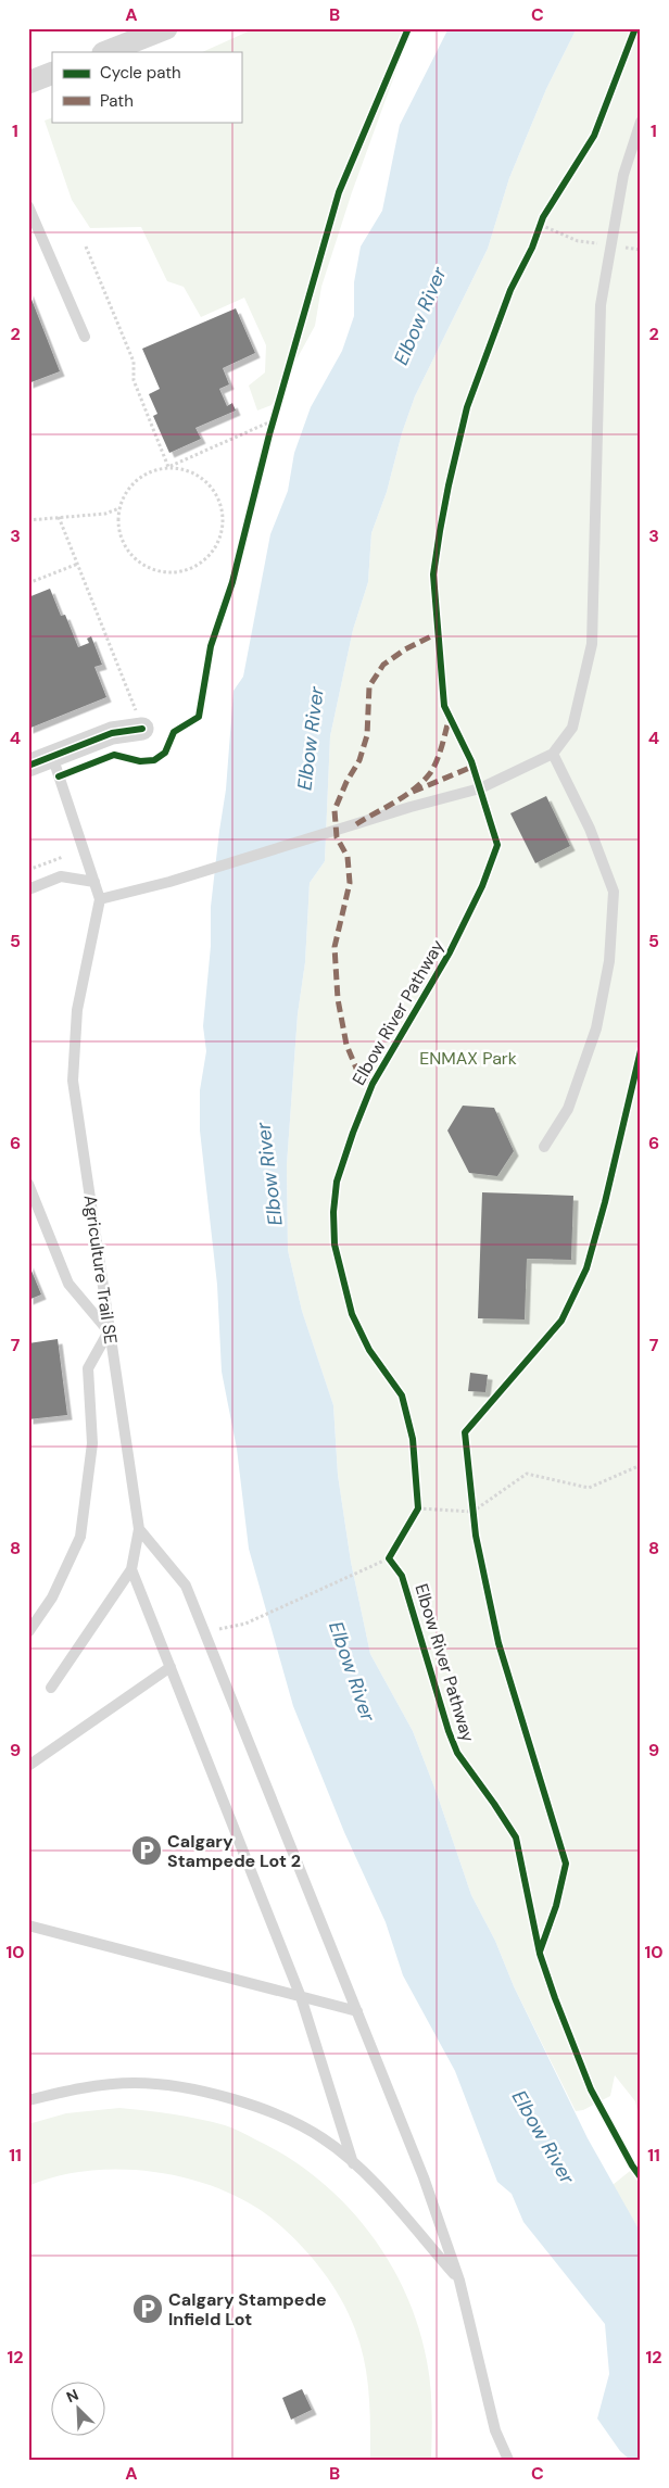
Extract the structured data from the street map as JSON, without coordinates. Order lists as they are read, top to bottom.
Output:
{
  "streets": {
    "lane": ["Agriculture Trail SE"],
    "cycle path": ["Elbow River Pathway"]
  },
  "water": ["Elbow River"],
  "parks": ["ENMAX Park"],
  "places": {
    "parking": ["Calgary Stampede Lot 2", "Calgary Stampede Infield Lot"]
  },
  "legend": ["Cycle path", "Path"],
  "north": "top left",
  "grid": {
    "columns": ["A", "B", "C"],
    "rows": [
      "1",
      "2",
      "3",
      "4",
      "5",
      "6",
      "7",
      "8",
      "9",
      "10",
      "11",
      "12"
    ]
  }
}
